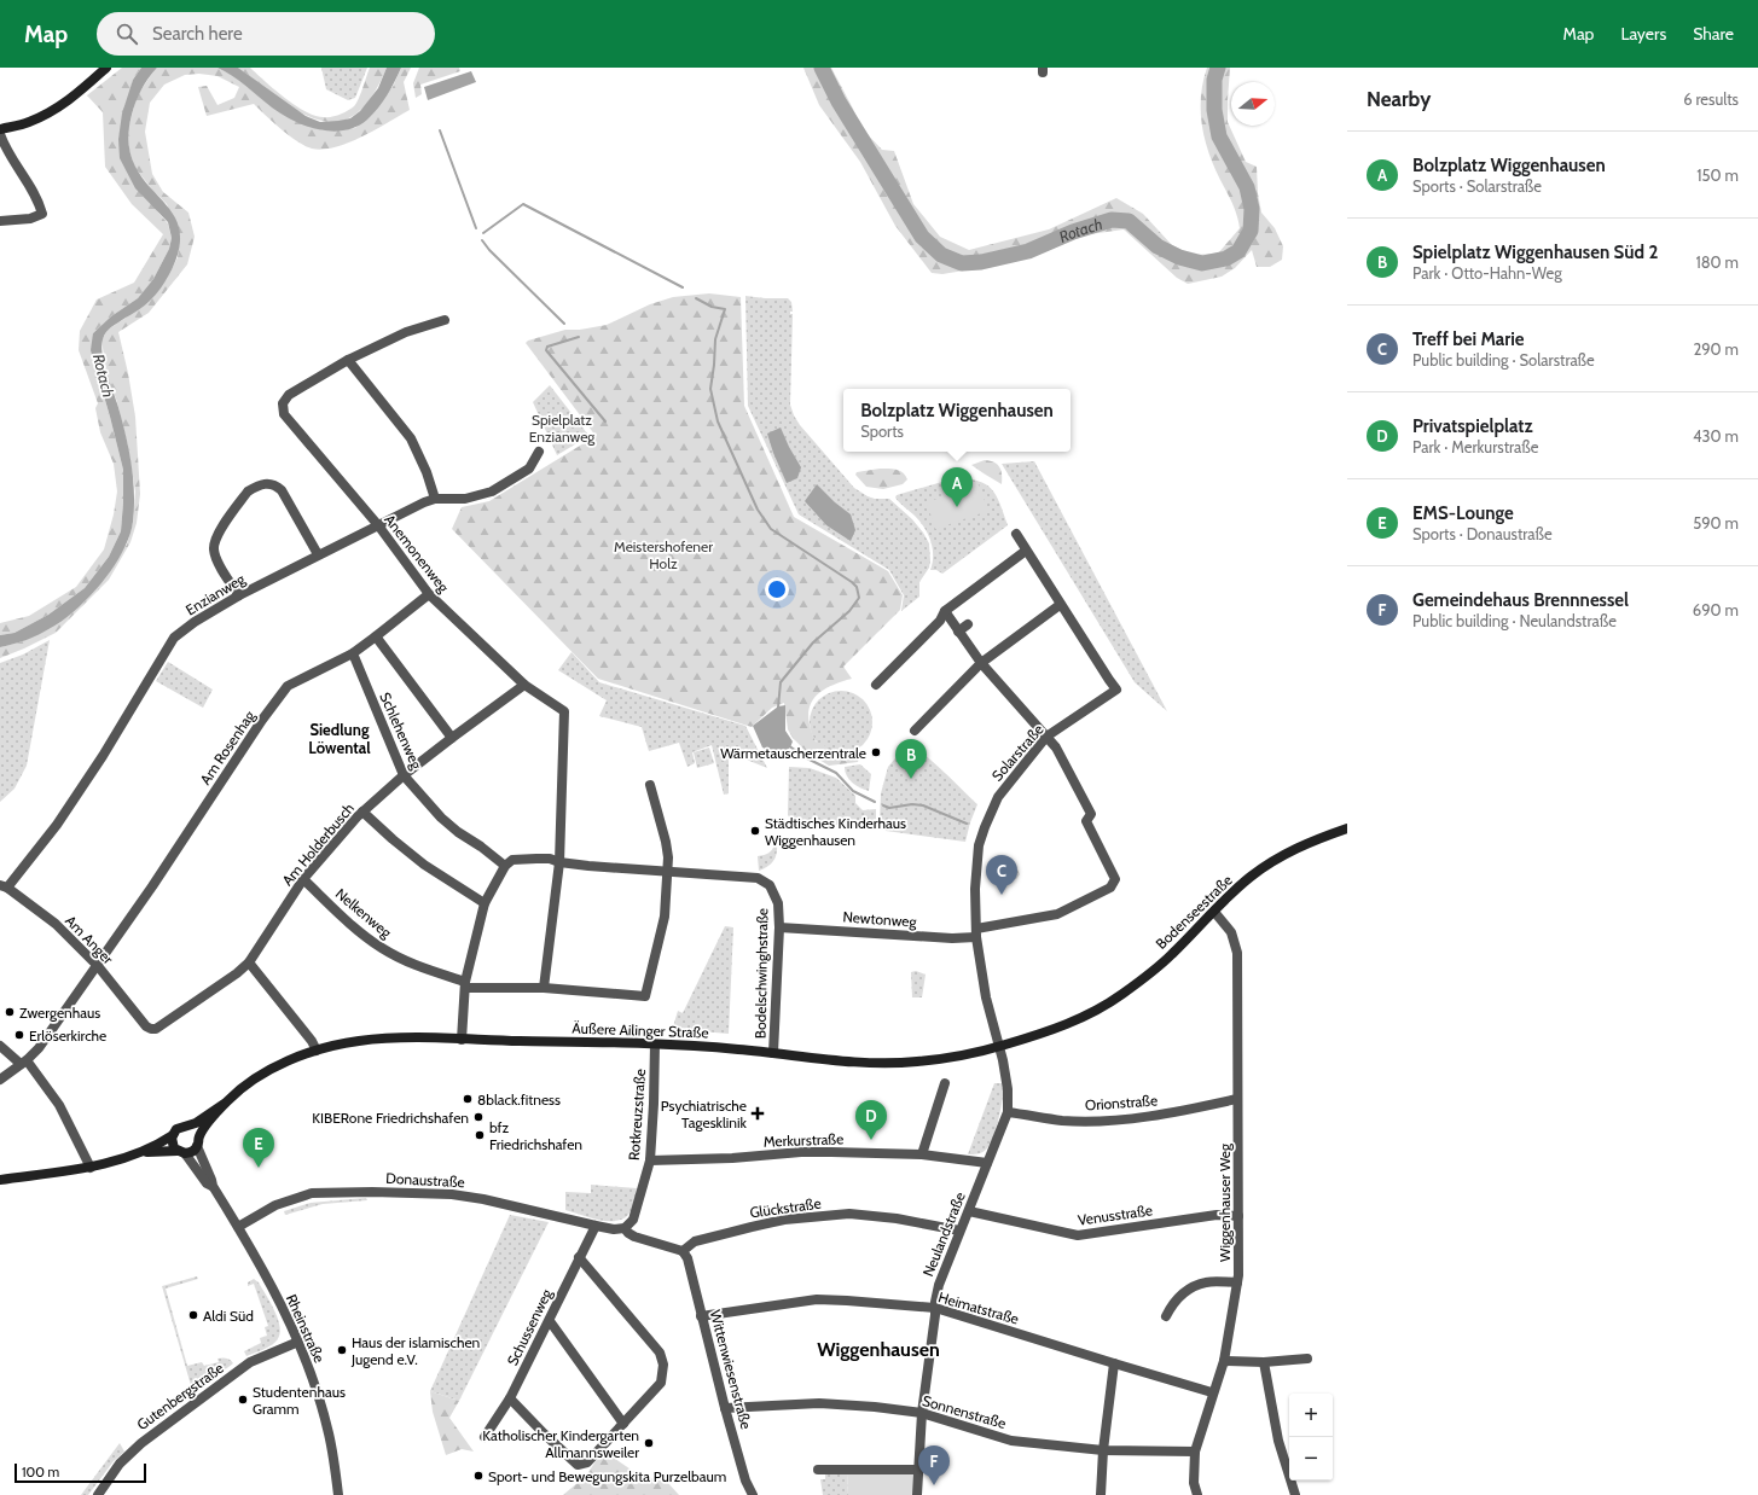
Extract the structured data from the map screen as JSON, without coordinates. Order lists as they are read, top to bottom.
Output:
{
  "streets": {
    "main road": ["Bodenseestraße", "Äußere Ailinger Straße"],
    "street": [
      "Anemonenweg",
      "Enzianweg",
      "Schlehenweg",
      "Am Rosenhag",
      "Solarstraße",
      "Am Holderbusch",
      "Nelkenweg",
      "Newtonweg",
      "Am Anger",
      "Bodelschwinghstraße",
      "Orionstraße",
      "Rotkreuzstraße",
      "Merkurstraße",
      "Donaustraße",
      "Wiggenhauser Weg",
      "Glückstraße",
      "Venusstraße",
      "Neulandstraße",
      "Heimatstraße",
      "Schussenweg",
      "Rheinstraße",
      "Wittenwiesenstraße",
      "Gutenbergstraße",
      "Sonnenstraße"
    ]
  },
  "crossings": [
    ["Anemonenweg", "Enzianweg"],
    ["Anemonenweg", "Am Rosenhag"],
    ["Anemonenweg", "Am Holderbusch"],
    ["Anemonenweg", "Bodelschwinghstraße"],
    ["Enzianweg", "Am Anger"],
    ["Schlehenweg", "Am Rosenhag"],
    ["Schlehenweg", "Am Holderbusch"],
    ["Schlehenweg", "Bodelschwinghstraße"],
    ["Am Rosenhag", "Am Anger"],
    ["Solarstraße", "Newtonweg"],
    ["Solarstraße", "Äußere Ailinger Straße"],
    ["Solarstraße", "Neulandstraße"],
    ["Am Holderbusch", "Nelkenweg"],
    ["Am Holderbusch", "Am Anger"],
    ["Bodenseestraße", "Äußere Ailinger Straße"],
    ["Bodenseestraße", "Wiggenhauser Weg"],
    ["Nelkenweg", "Bodelschwinghstraße"],
    ["Newtonweg", "Bodelschwinghstraße"],
    ["Bodelschwinghstraße", "Äußere Ailinger Straße"],
    ["Äußere Ailinger Straße", "Rotkreuzstraße"],
    ["Äußere Ailinger Straße", "Neulandstraße"],
    ["Orionstraße", "Wiggenhauser Weg"],
    ["Orionstraße", "Neulandstraße"],
    ["Rotkreuzstraße", "Merkurstraße"],
    ["Rotkreuzstraße", "Donaustraße"],
    ["Merkurstraße", "Neulandstraße"],
    ["Donaustraße", "Schussenweg"],
    ["Donaustraße", "Rheinstraße"],
    ["Wiggenhauser Weg", "Venusstraße"],
    ["Wiggenhauser Weg", "Heimatstraße"],
    ["Wiggenhauser Weg", "Sonnenstraße"],
    ["Glückstraße", "Neulandstraße"],
    ["Glückstraße", "Wittenwiesenstraße"],
    ["Venusstraße", "Neulandstraße"],
    ["Neulandstraße", "Heimatstraße"],
    ["Neulandstraße", "Sonnenstraße"],
    ["Heimatstraße", "Wittenwiesenstraße"],
    ["Rheinstraße", "Gutenbergstraße"],
    ["Wittenwiesenstraße", "Sonnenstraße"]
  ],
  "districts": ["Siedlung Löwental", "Wiggenhausen"],
  "water": ["Rotach"],
  "parks": ["Spielplatz Enzianweg", "Meistershofener Holz"],
  "places": {
    "other": [
      "Wärmetauscherzentrale",
      "Städtisches Kinderhaus Wiggenhausen",
      "Zwergenhaus",
      "Erlöserkirche",
      "8black.fitness",
      "KIBERone Friedrichshafen",
      "bfz Friedrichshafen",
      "Aldi Süd",
      "Haus der islamischen Jugend e.V.",
      "Studentenhaus Gramm",
      "Katholischer Kindergarten Allmannsweiler",
      "Sport- und Bewegungskita Purzelbaum"
    ],
    "health": ["Psychiatrische Tagesklinik"]
  },
  "scale_bar": "100 m",
  "north": "right",
  "page": {
    "header": "Map",
    "search": "Search here",
    "nav": ["Map", "Layers", "Share"],
    "heading": ["Nearby", "6 results"],
    "list": [
      {
        "mark": "A",
        "name": "Bolzplatz Wiggenhausen",
        "note": "Sports · Solarstraße",
        "value": "150 m"
      },
      {
        "mark": "B",
        "name": "Spielplatz Wiggenhausen Süd 2",
        "note": "Park · Otto-Hahn-Weg",
        "value": "180 m"
      },
      {
        "mark": "C",
        "name": "Treff bei Marie",
        "note": "Public building · Solarstraße",
        "value": "290 m"
      },
      {
        "mark": "D",
        "name": "Privatspielplatz",
        "note": "Park · Merkurstraße",
        "value": "430 m"
      },
      {
        "mark": "E",
        "name": "EMS-Lounge",
        "note": "Sports · Donaustraße",
        "value": "590 m"
      },
      {
        "mark": "F",
        "name": "Gemeindehaus Brennnessel",
        "note": "Public building · Neulandstraße",
        "value": "690 m"
      }
    ],
    "popup": ["Bolzplatz Wiggenhausen", "Sports"],
    "pins": [
      "A",
      "B",
      "C",
      "D",
      "E",
      "F"
    ],
    "map_buttons": ["+", "−"],
    "scale": "100 m"
  }
}
